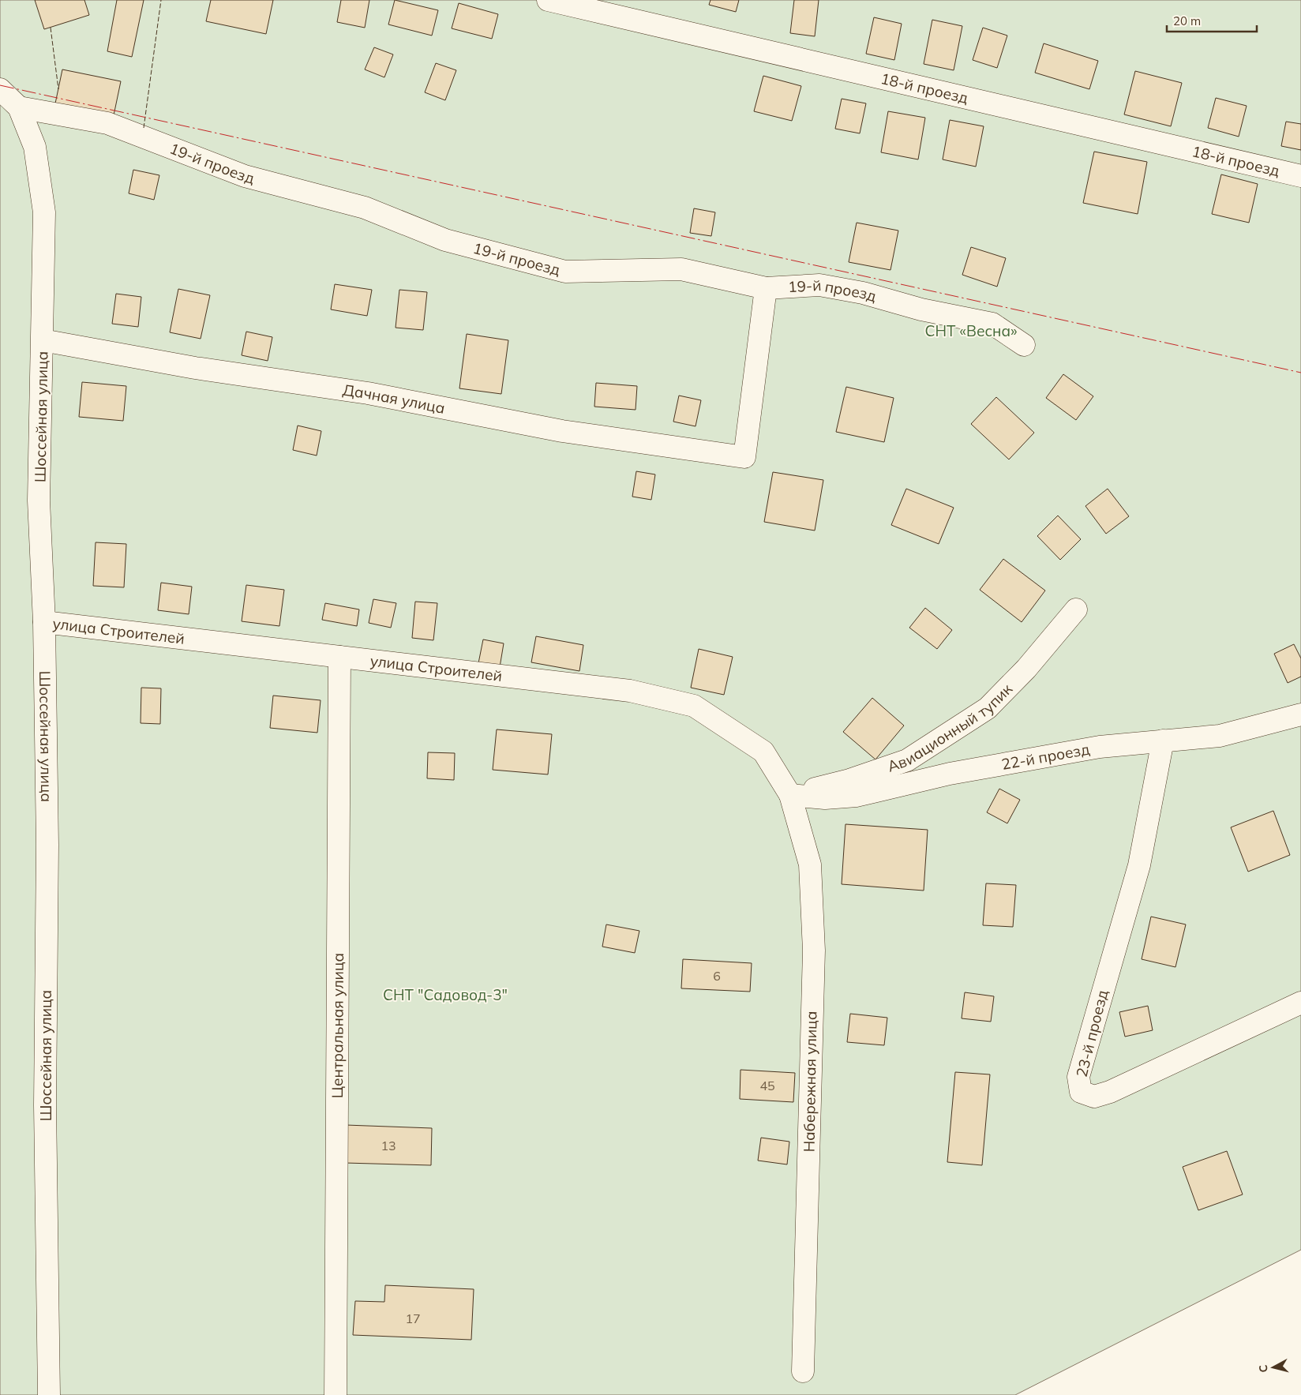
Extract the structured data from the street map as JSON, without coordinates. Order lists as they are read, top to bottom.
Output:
{
  "streets": {
    "street": [
      "18-й проезд",
      "19-й проезд",
      "Дачная улица",
      "Шоссейная улица",
      "улица Строителей",
      "Авиационный тупик",
      "22-й проезд",
      "Центральная улица",
      "23-й проезд",
      "Набережная улица"
    ]
  },
  "crossings": [
    ["19-й проезд", "Дачная улица"],
    ["19-й проезд", "Шоссейная улица"],
    ["Дачная улица", "Шоссейная улица"],
    ["Шоссейная улица", "улица Строителей"],
    ["улица Строителей", "Авиационный тупик"],
    ["улица Строителей", "22-й проезд"],
    ["улица Строителей", "Центральная улица"],
    ["улица Строителей", "Набережная улица"],
    ["Авиационный тупик", "22-й проезд"],
    ["Авиационный тупик", "Набережная улица"],
    ["22-й проезд", "23-й проезд"],
    ["22-й проезд", "Набережная улица"]
  ],
  "parks": ["СНТ «Весна»", "СНТ \"Садовод-3\""],
  "house_numbers": [
    "6",
    "45",
    "13",
    "17"
  ],
  "scale_bar": "20 m",
  "north": "left"
}
